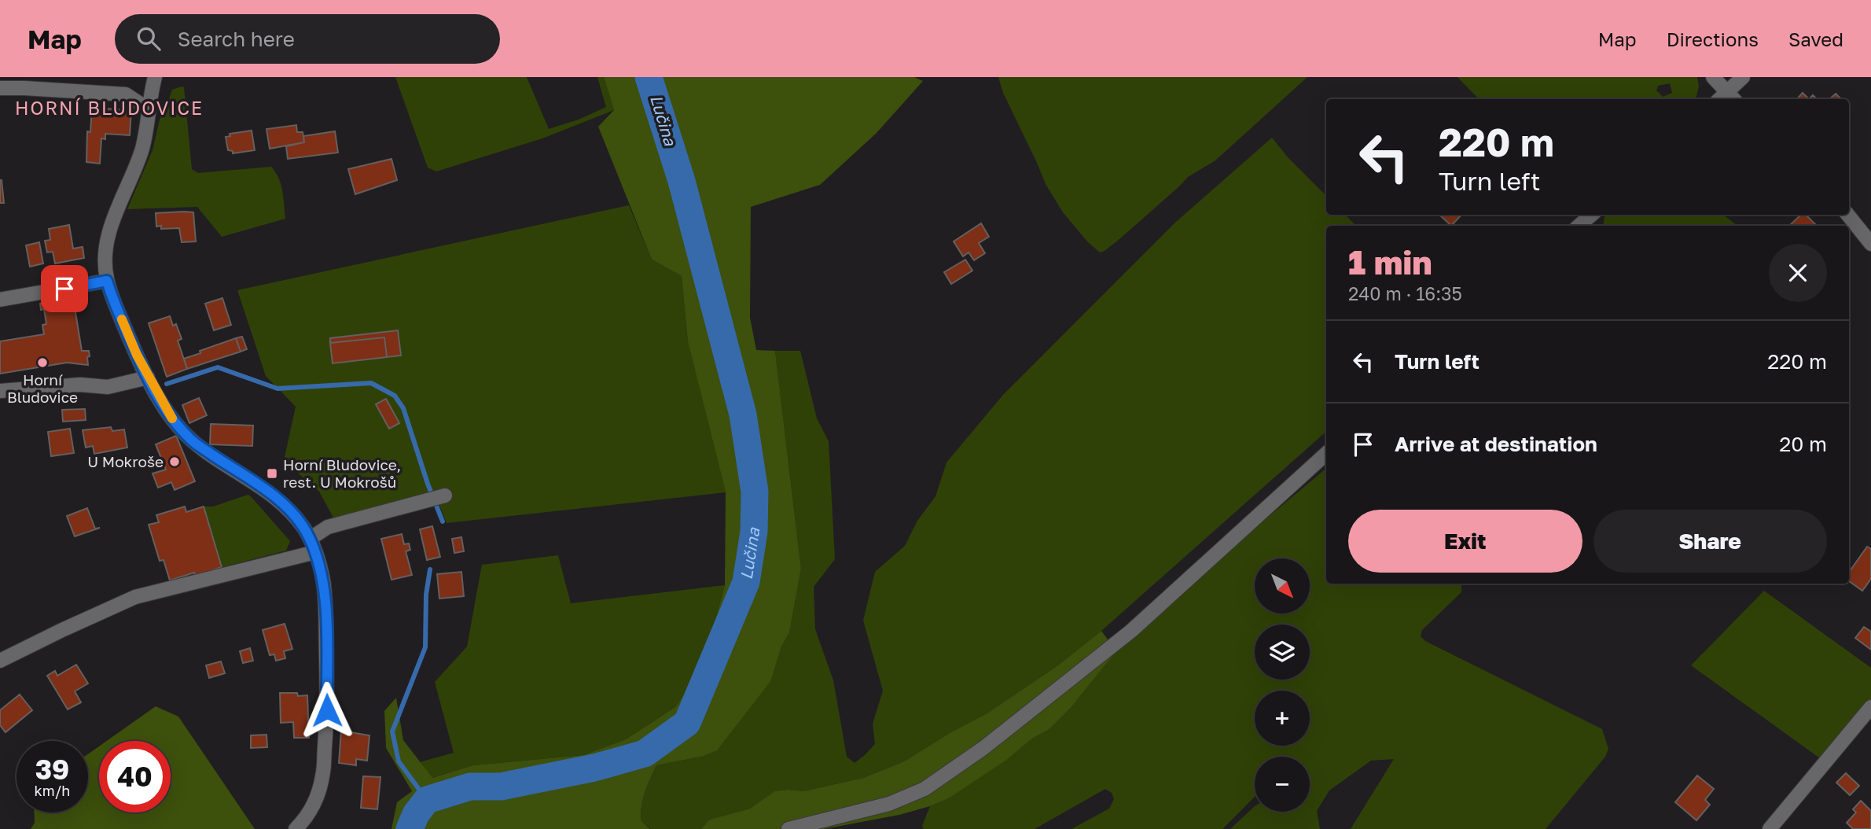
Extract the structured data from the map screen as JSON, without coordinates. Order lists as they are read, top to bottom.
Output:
{
  "districts": ["HORNÍ BLUDOVICE"],
  "water": ["Lučina"],
  "places": {
    "other": ["Horní Bludovice", "U Mokroše"],
    "transit": ["Horní Bludovice, rest. U Mokrošů"]
  },
  "north": "bottom right",
  "page": {
    "header": "Map",
    "search": "Search here",
    "nav": ["Map", "Directions", "Saved"],
    "turn": ["220 m", "Turn left"],
    "heading": ["1 min", "240 m · 16:35"],
    "list": [
      {
        "name": "Turn left",
        "value": "220 m"
      },
      {
        "name": "Arrive at destination",
        "value": "20 m"
      }
    ],
    "buttons": ["Exit", "Share"],
    "map_buttons": ["+", "−"],
    "speed": "39 km/h",
    "limit": "40"
  }
}
